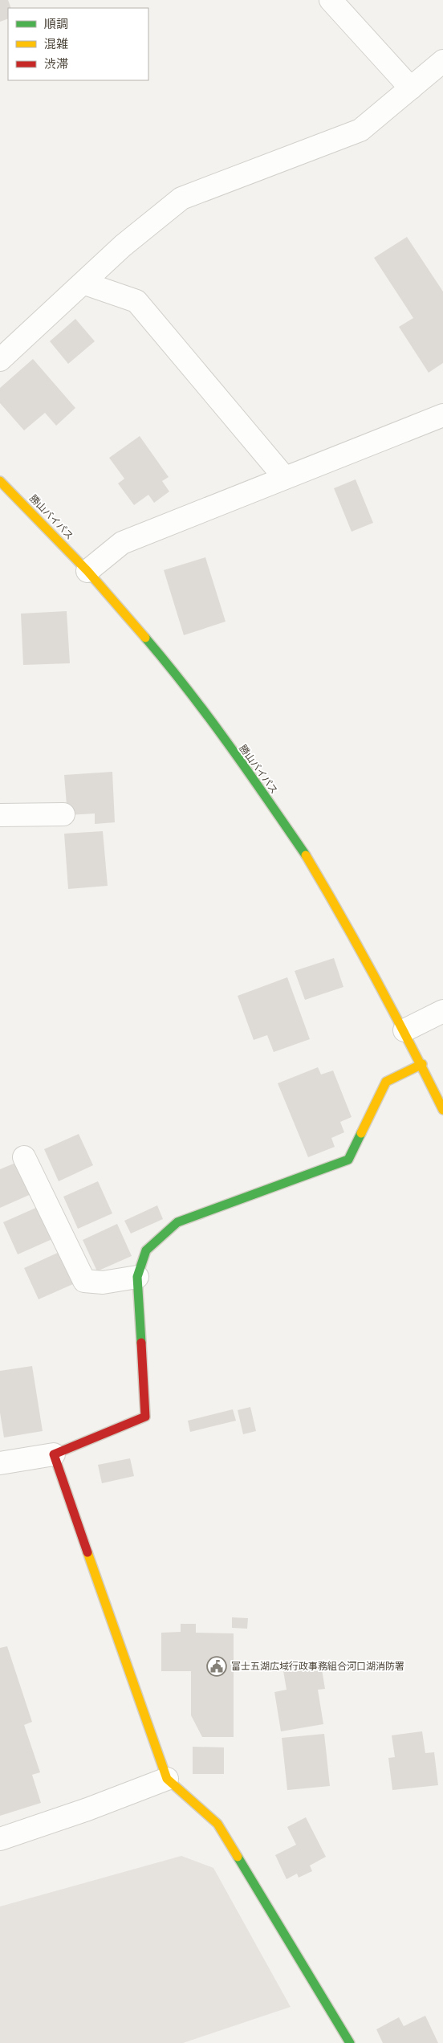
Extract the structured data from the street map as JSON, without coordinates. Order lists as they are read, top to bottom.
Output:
{
  "streets": {
    "street": ["勝山バイパス"]
  },
  "places": {
    "public building": ["富士五湖広域行政事務組合河口湖消防署"]
  },
  "legend": ["順調", "混雑", "渋滞"]
}
